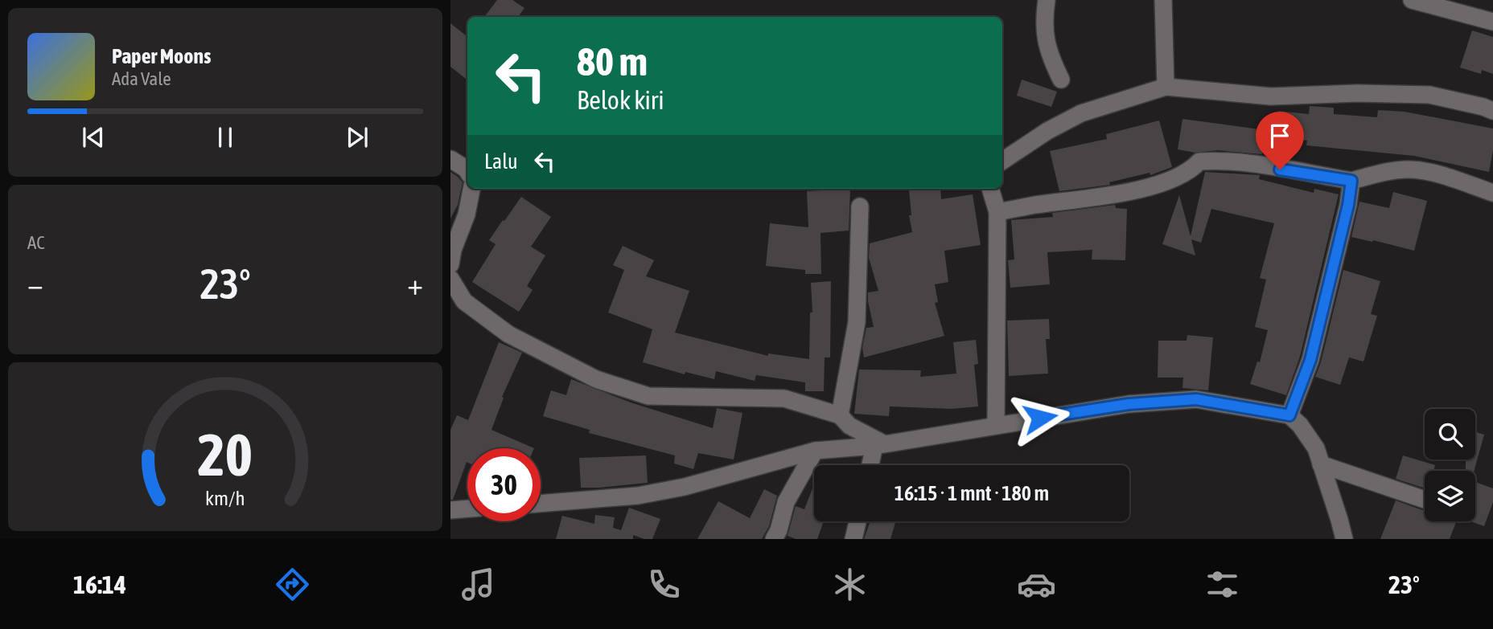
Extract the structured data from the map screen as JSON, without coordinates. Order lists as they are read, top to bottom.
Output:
{
  "page": {
    "turn": ["80 m", "Belok kiri"],
    "song": ["Paper Moons", "Ada Vale"],
    "then": "Lalu",
    "tile": "AC",
    "heat": ["−", "23°", "+"],
    "limit": "30",
    "trip": "16:15 · 1 mnt · 180 m",
    "tabs": ["16:14", "23°"],
    "gauge": ["20", "km/h"]
  }
}
